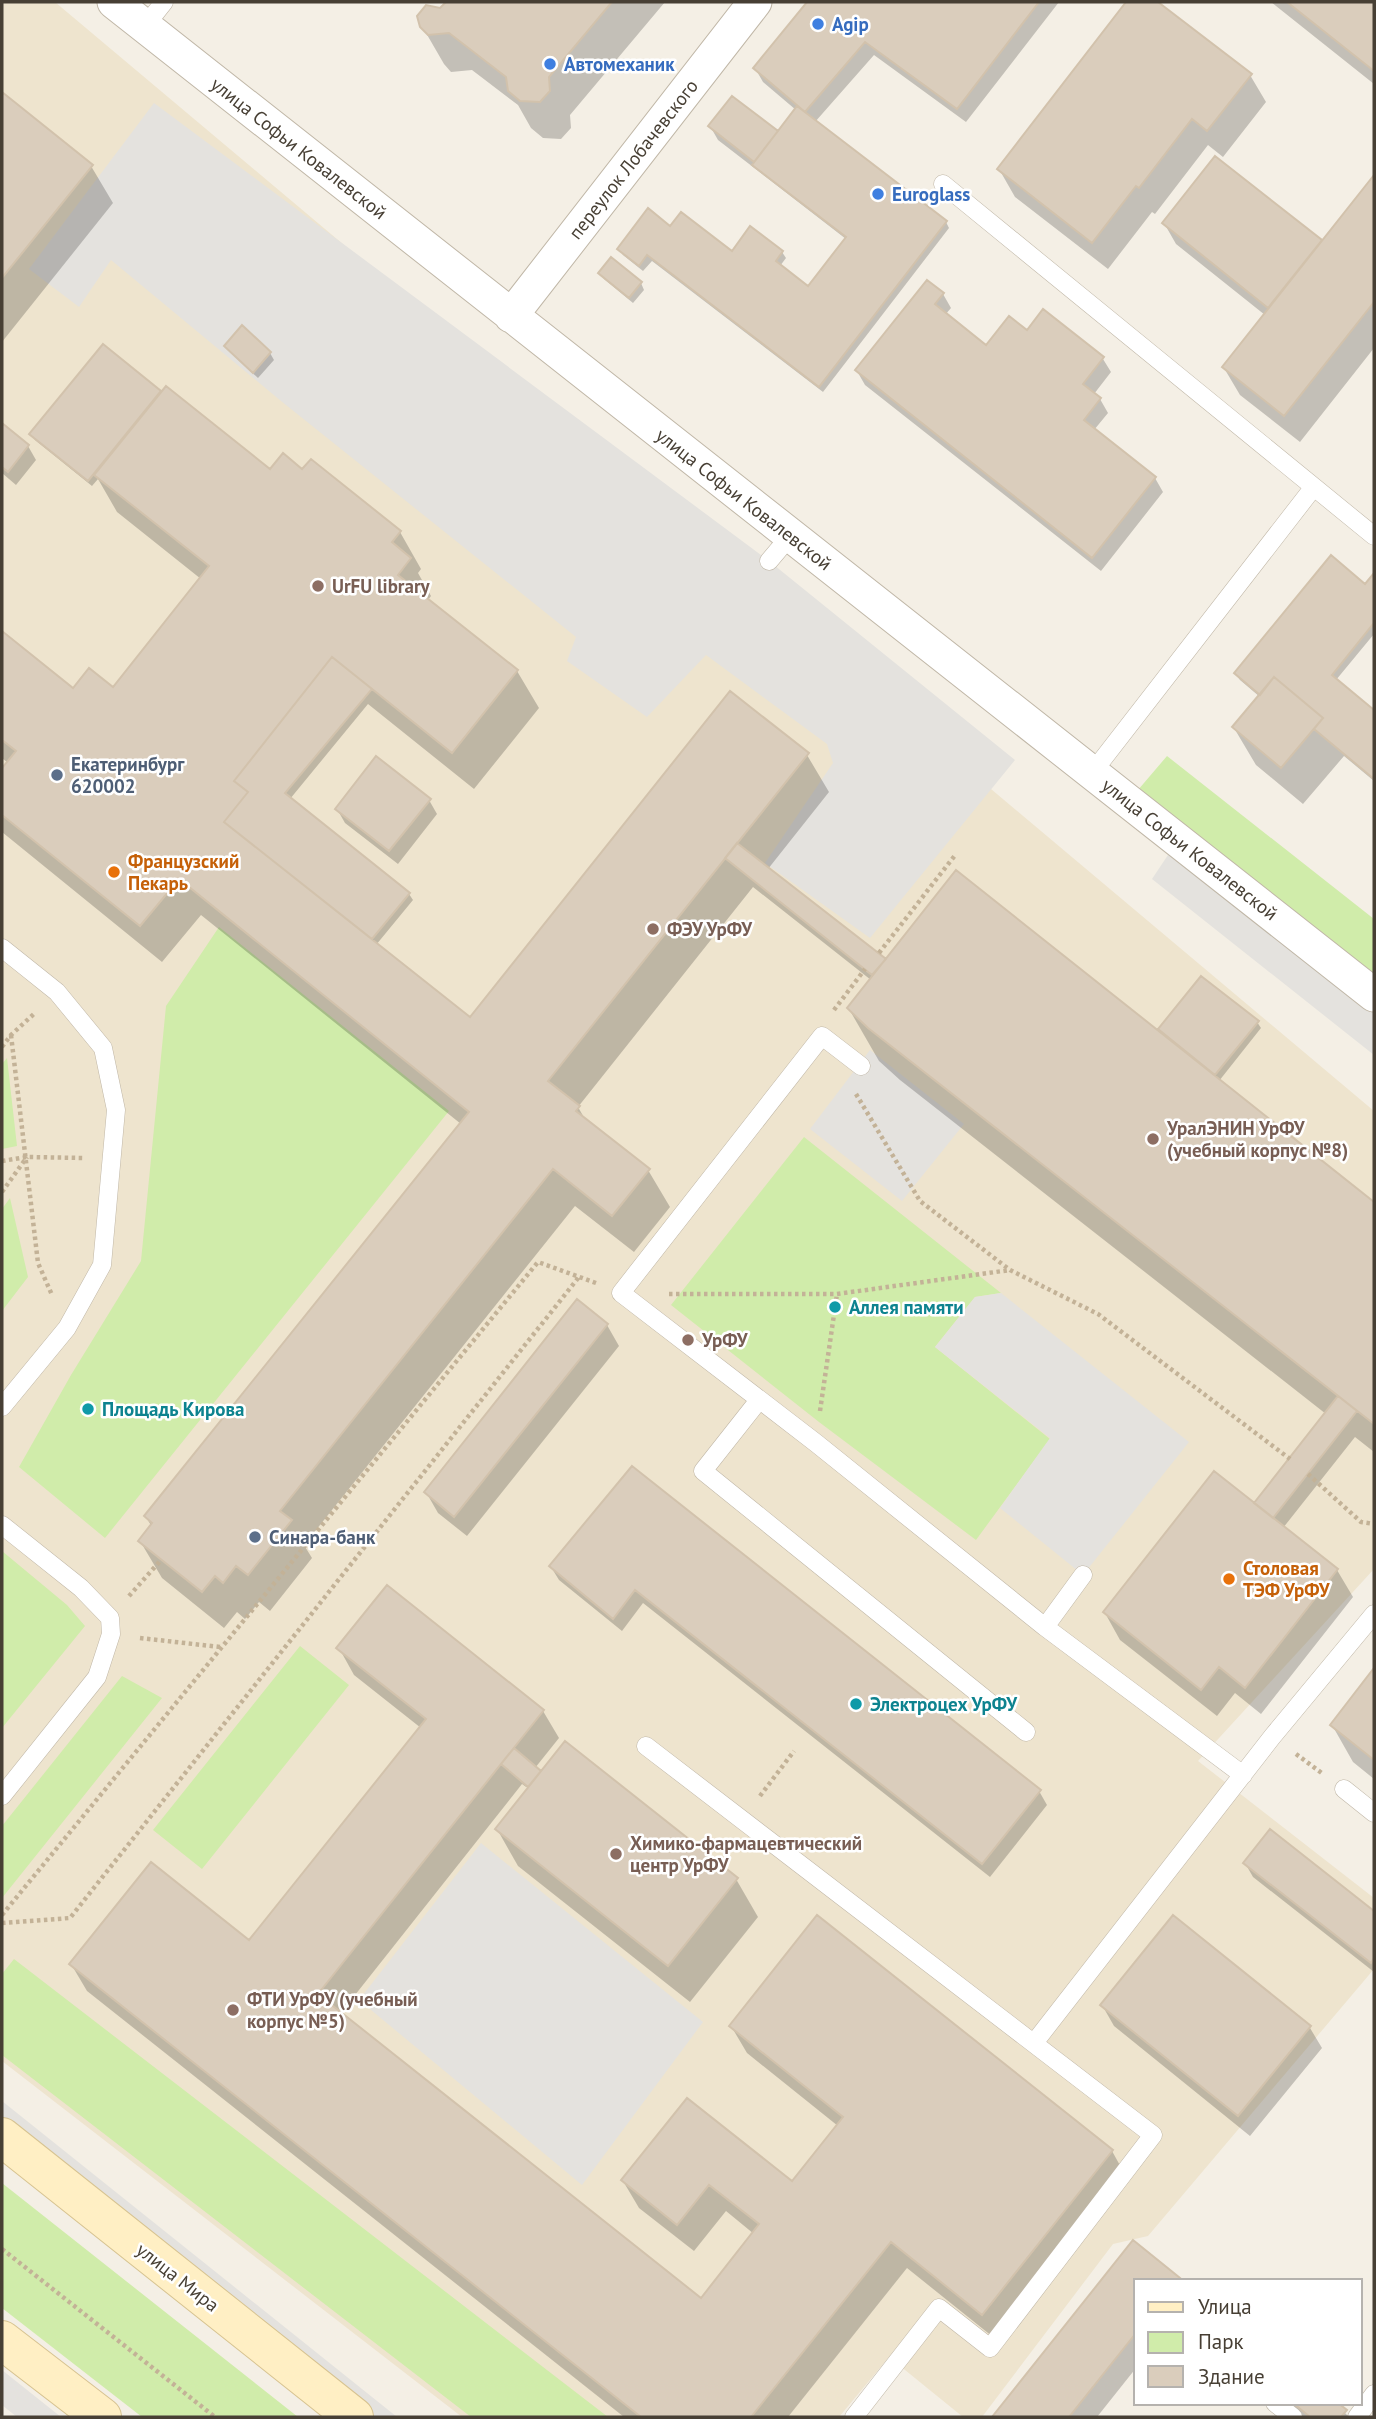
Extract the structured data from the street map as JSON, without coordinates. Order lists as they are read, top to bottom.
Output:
{
  "streets": {
    "street": ["улица Софьи Ковалевской", "переулок Лобачевского", "улица Мира"]
  },
  "crossings": [
    ["улица Софьи Ковалевской", "переулок Лобачевского"]
  ],
  "places": [
    "Agip",
    "Автомеханик",
    "Euroglass",
    "UrFU library",
    "Екатеринбург 620002",
    "Французский Пекарь",
    "ФЭУ УрФУ",
    "УралЭНИН УрФУ (учебный корпус №8)",
    "Аллея памяти",
    "УрФУ",
    "Площадь Кирова",
    "Синара-банк",
    "Столовая ТЭФ УрФУ",
    "Электроцех УрФУ",
    "Химико-фармацевтический центр УрФУ",
    "ФТИ УрФУ (учебный корпус №5)"
  ],
  "legend": ["Улица", "Парк", "Здание"]
}
